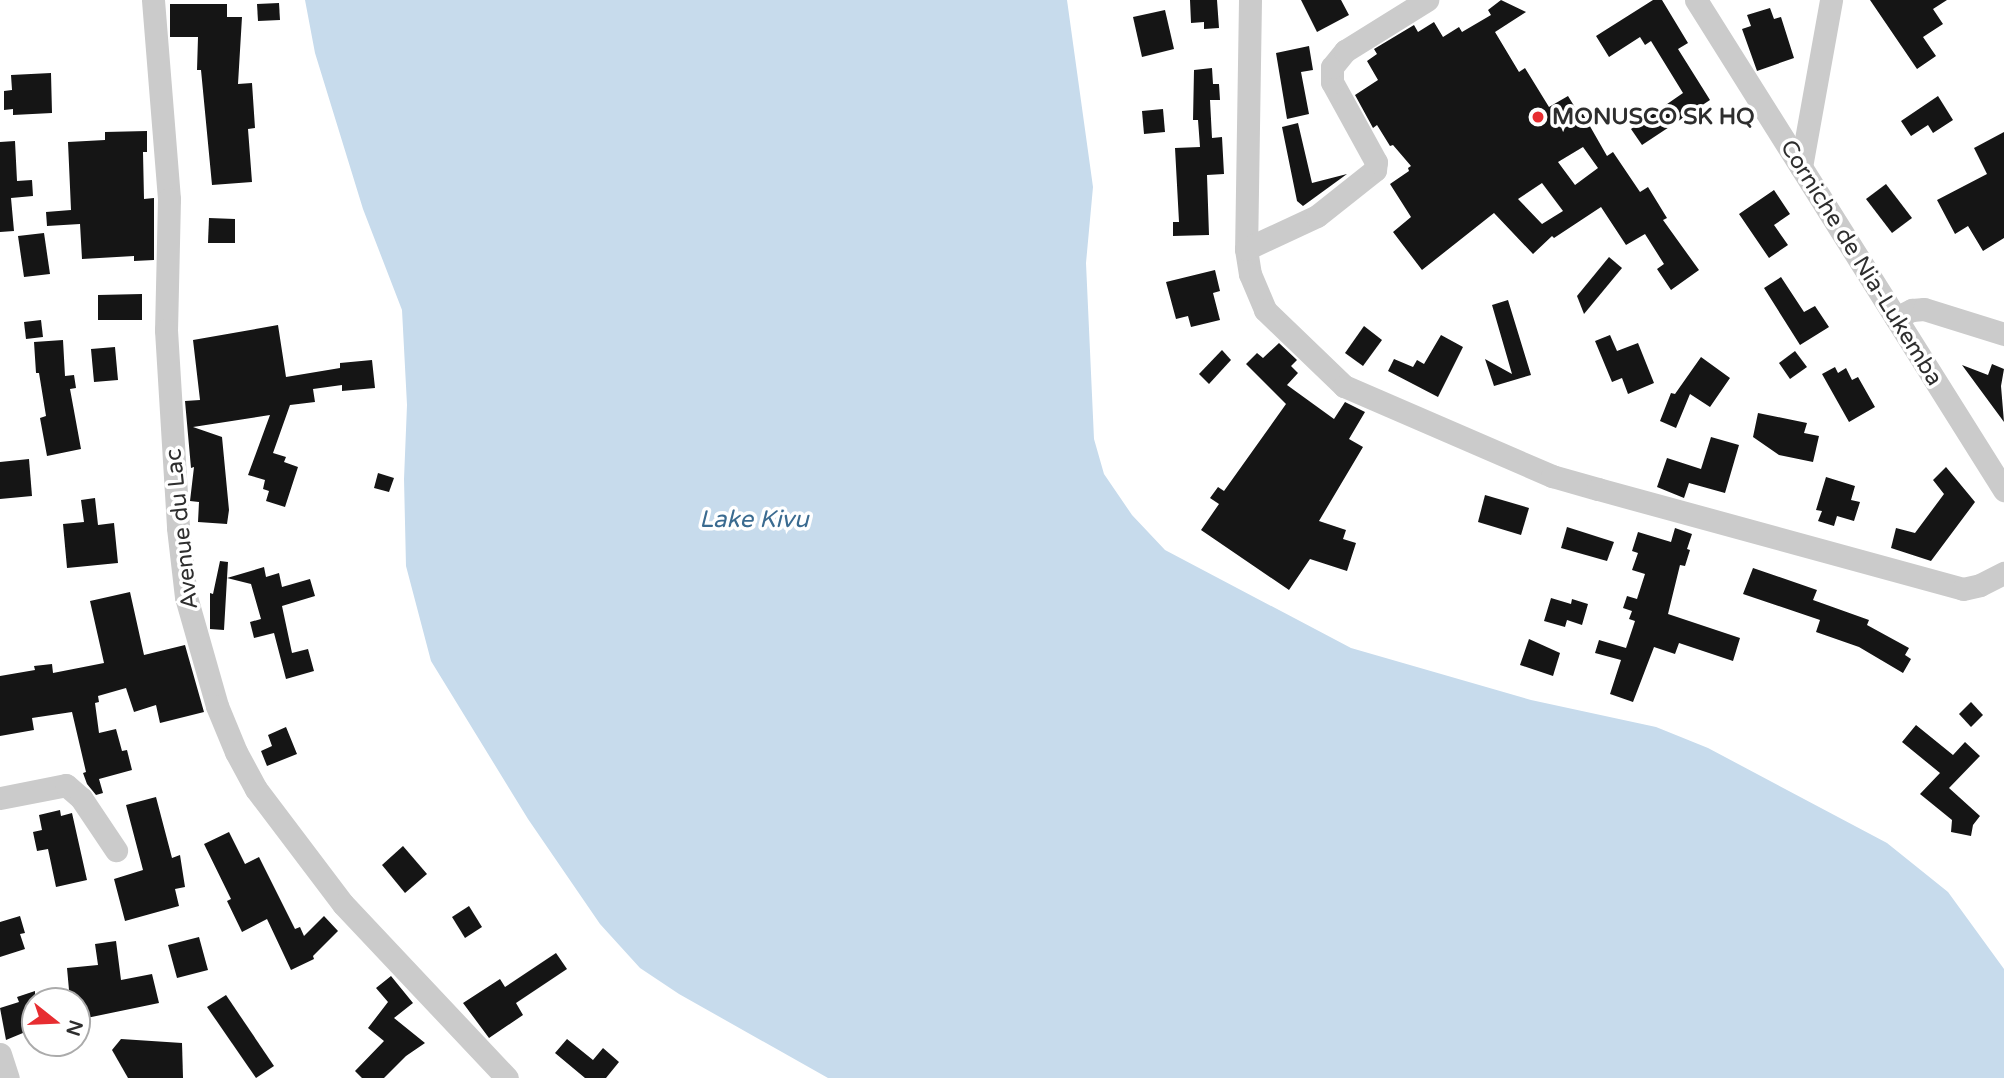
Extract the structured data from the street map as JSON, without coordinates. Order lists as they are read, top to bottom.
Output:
{
  "streets": {
    "street": ["Corniche de Nia-Lukemba", "Avenue du Lac"]
  },
  "water": ["Lake Kivu"],
  "places": ["MONUSCO SK HQ"],
  "north": "right"
}
